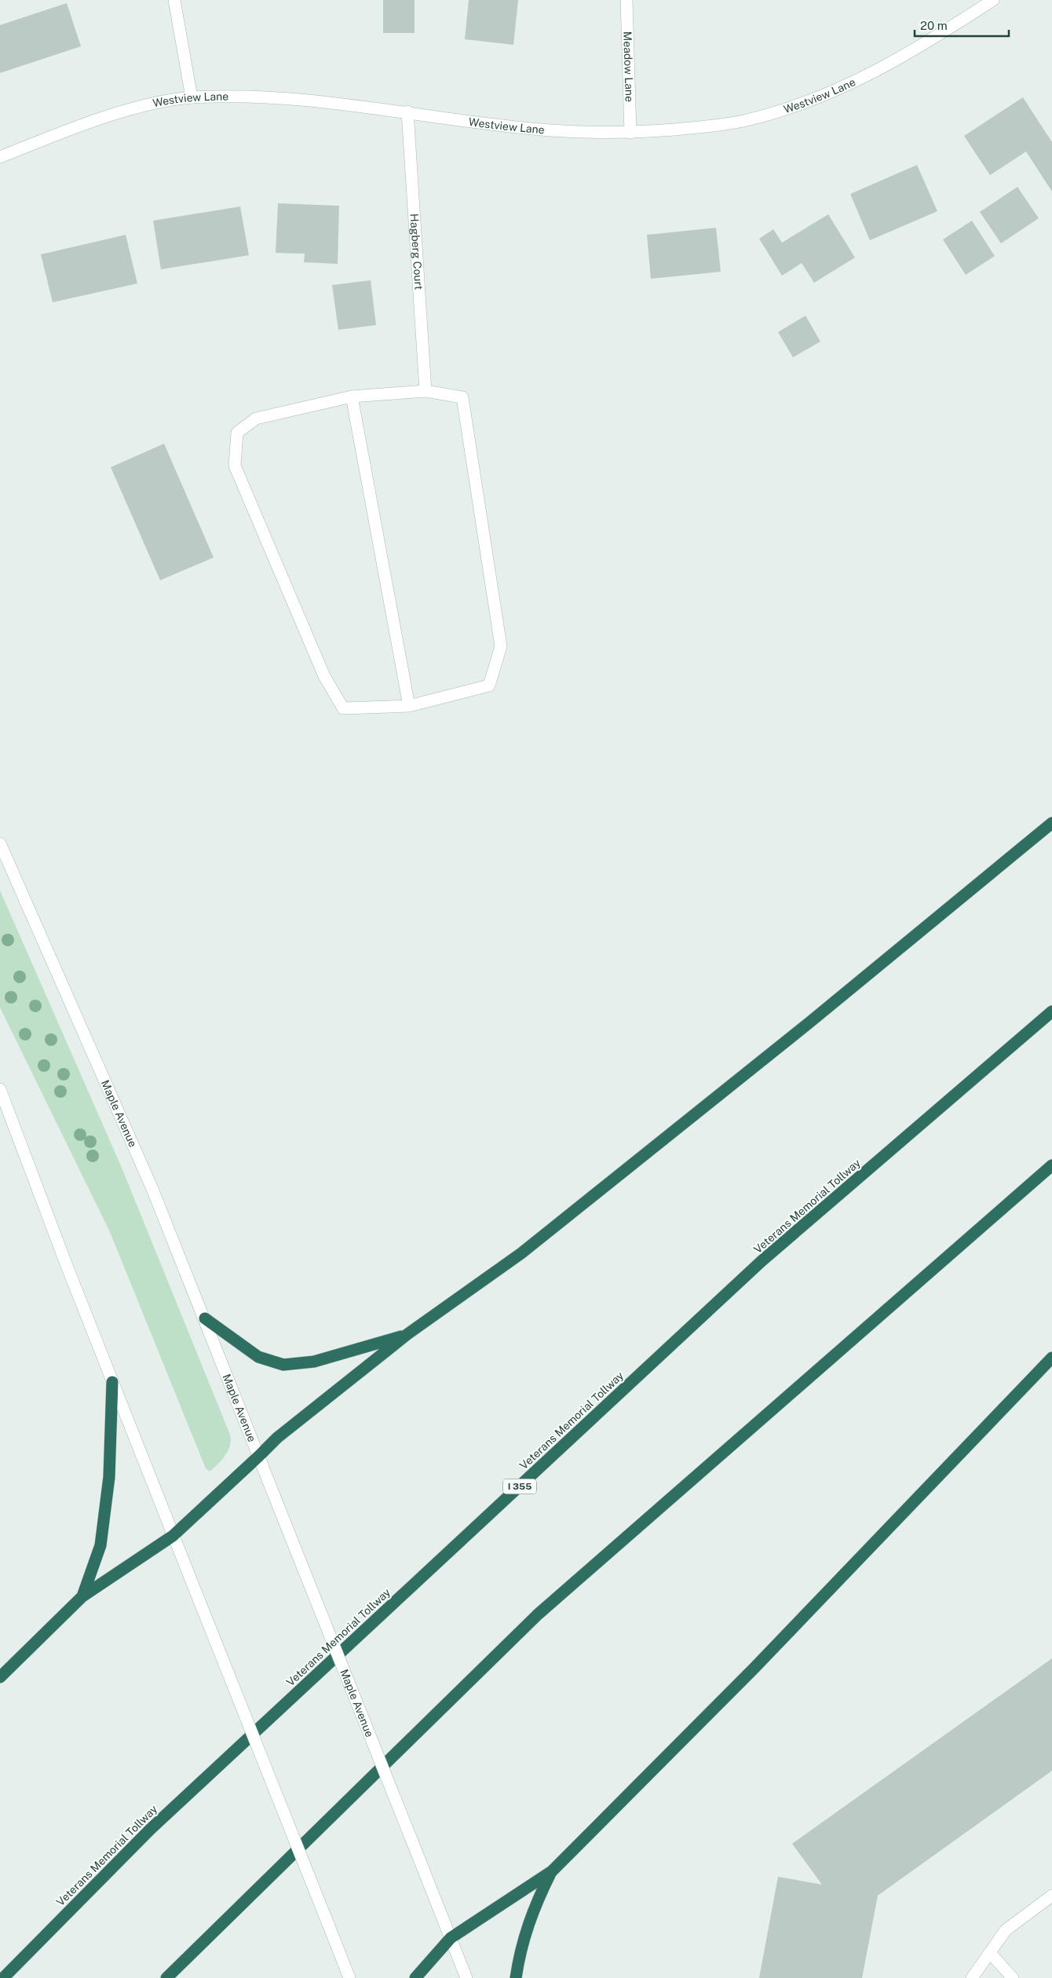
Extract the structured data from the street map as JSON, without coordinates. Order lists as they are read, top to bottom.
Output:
{
  "streets": {
    "highway": ["Veterans Memorial Tollway", "I 355"],
    "main road": [
      "Meadow Lane",
      "Westview Lane",
      "Hagberg Court",
      "Maple Avenue"
    ]
  },
  "crossings": [
    ["Meadow Lane", "Westview Lane"],
    ["Westview Lane", "Hagberg Court"]
  ],
  "scale_bar": "20 m"
}
